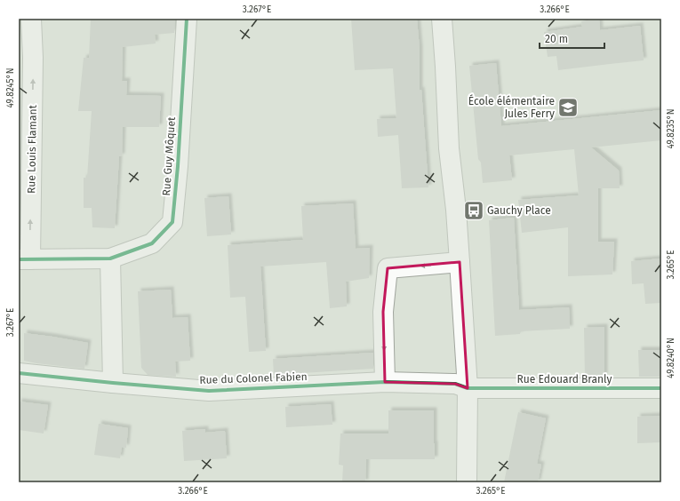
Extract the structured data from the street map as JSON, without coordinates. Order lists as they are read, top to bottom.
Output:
{
  "streets": {
    "street": [
      "Rue Louis Flamant",
      "Rue Guy Môquet",
      "Rue du Colonel Fabien",
      "Rue Edouard Branly"
    ]
  },
  "crossings": [
    ["Rue Louis Flamant", "Rue Guy Môquet"],
    ["Rue du Colonel Fabien", "Rue Edouard Branly"]
  ],
  "one_way": ["Rue Louis Flamant"],
  "places": {
    "school or university": ["École élémentaire Jules Ferry"],
    "bus stop": ["Gauchy Place"]
  },
  "scale_bar": "20 m",
  "coordinates": [
    "3.267°E",
    "3.266°E",
    "49.8245°N",
    "49.8235°N",
    "3.265°E",
    "49.8240°N"
  ]
}
